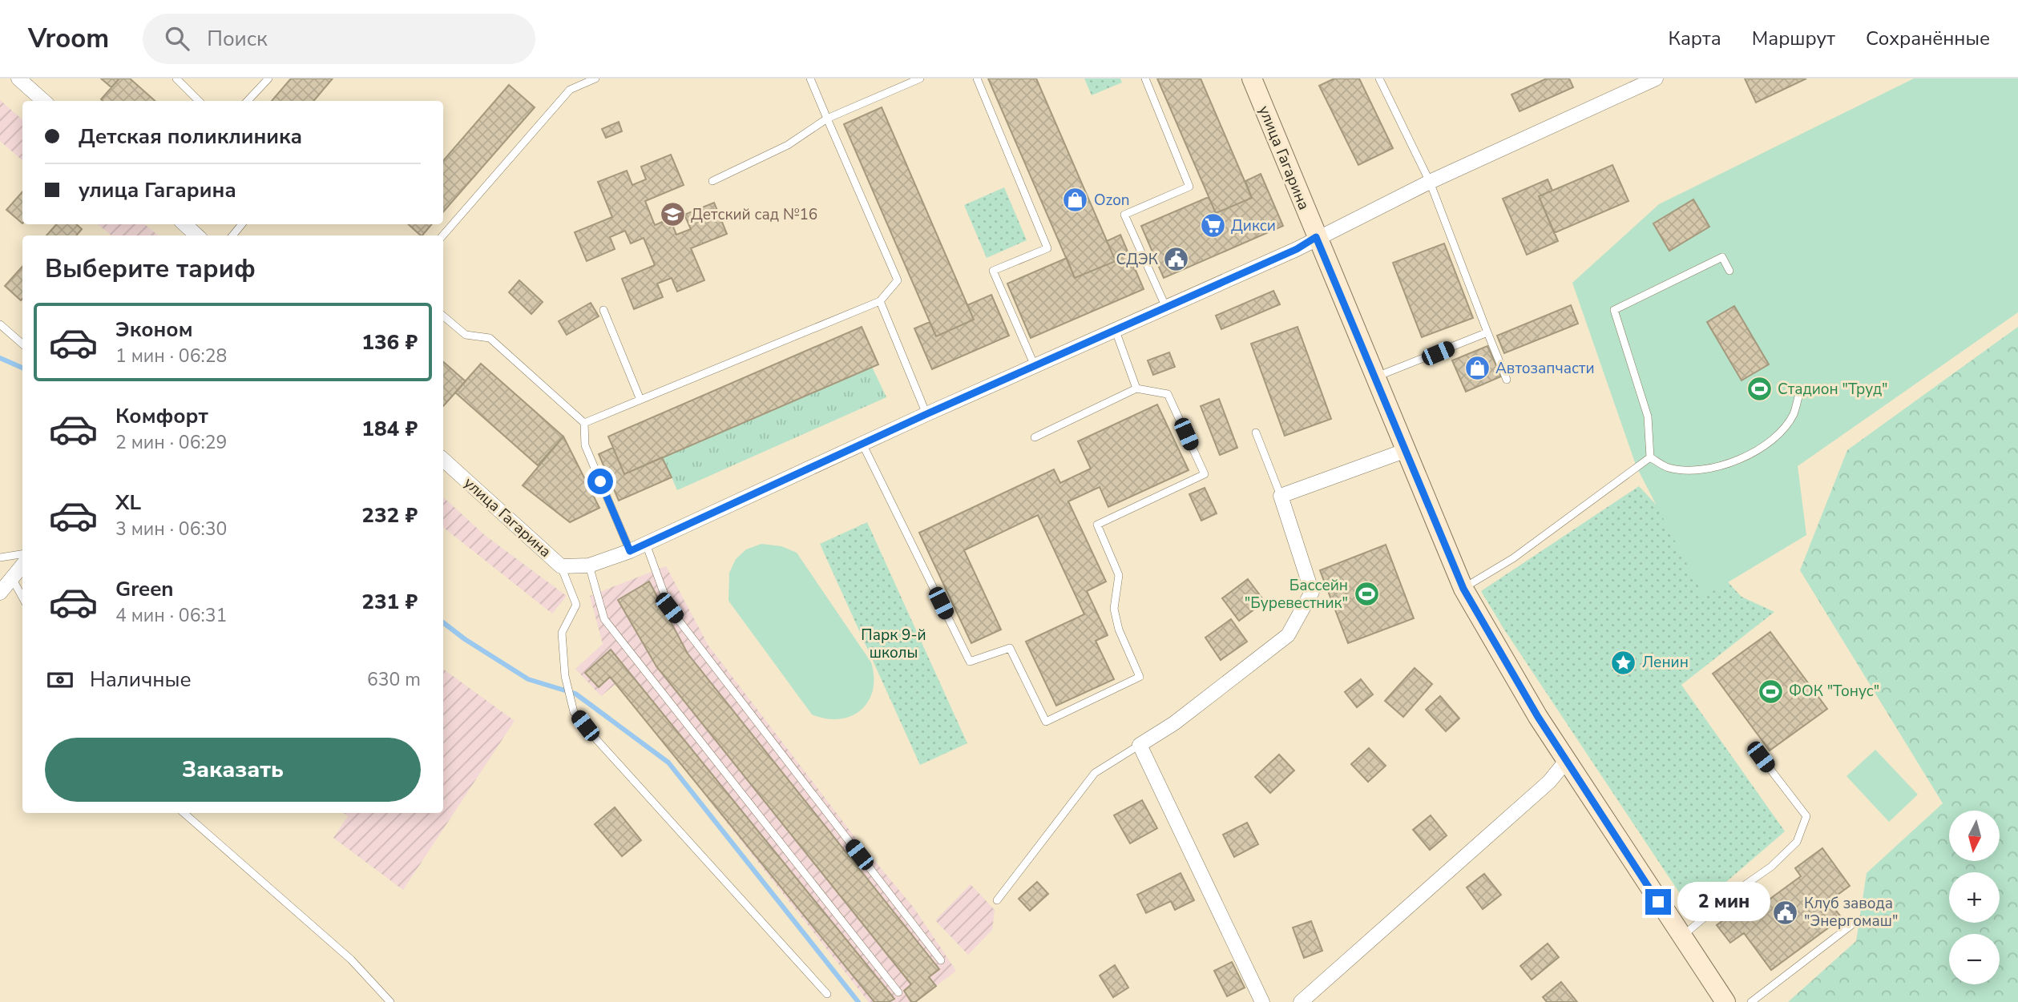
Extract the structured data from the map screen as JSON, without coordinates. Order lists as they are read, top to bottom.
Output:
{
  "streets": {
    "main road": ["улица Гагарина"]
  },
  "parks": ["Парк 9-й школы"],
  "places": {
    "shop": ["Ozon", "Автозапчасти"],
    "school or university": ["Детский сад №16"],
    "supermarket": ["Дикси"],
    "public building": ["СДЭК", "Клуб завода \"Энергомаш\""],
    "sports": ["Стадион \"Труд\"", "Бассейн \"Буревестник\"", "ФОК \"Тонус\""],
    "place": ["Ленин"]
  },
  "north": "bottom",
  "page": {
    "header": "Vroom",
    "search": "Поиск",
    "nav": ["Карта", "Маршрут", "Сохранённые"],
    "banner": ["Детская поликлиника", "улица Гагарина"],
    "heading": "Выберите тариф",
    "list": [
      {
        "name": "Эконом",
        "note": "1 мин · 06:28",
        "value": "136 ₽"
      },
      {
        "name": "Комфорт",
        "note": "2 мин · 06:29",
        "value": "184 ₽"
      },
      {
        "name": "XL",
        "note": "3 мин · 06:30",
        "value": "232 ₽"
      },
      {
        "name": "Green",
        "note": "4 мин · 06:31",
        "value": "231 ₽"
      }
    ],
    "pay": ["Наличные", "630 m"],
    "buttons": "Заказать",
    "map_buttons": ["+", "−"],
    "bubble": "2 мин"
  }
}
